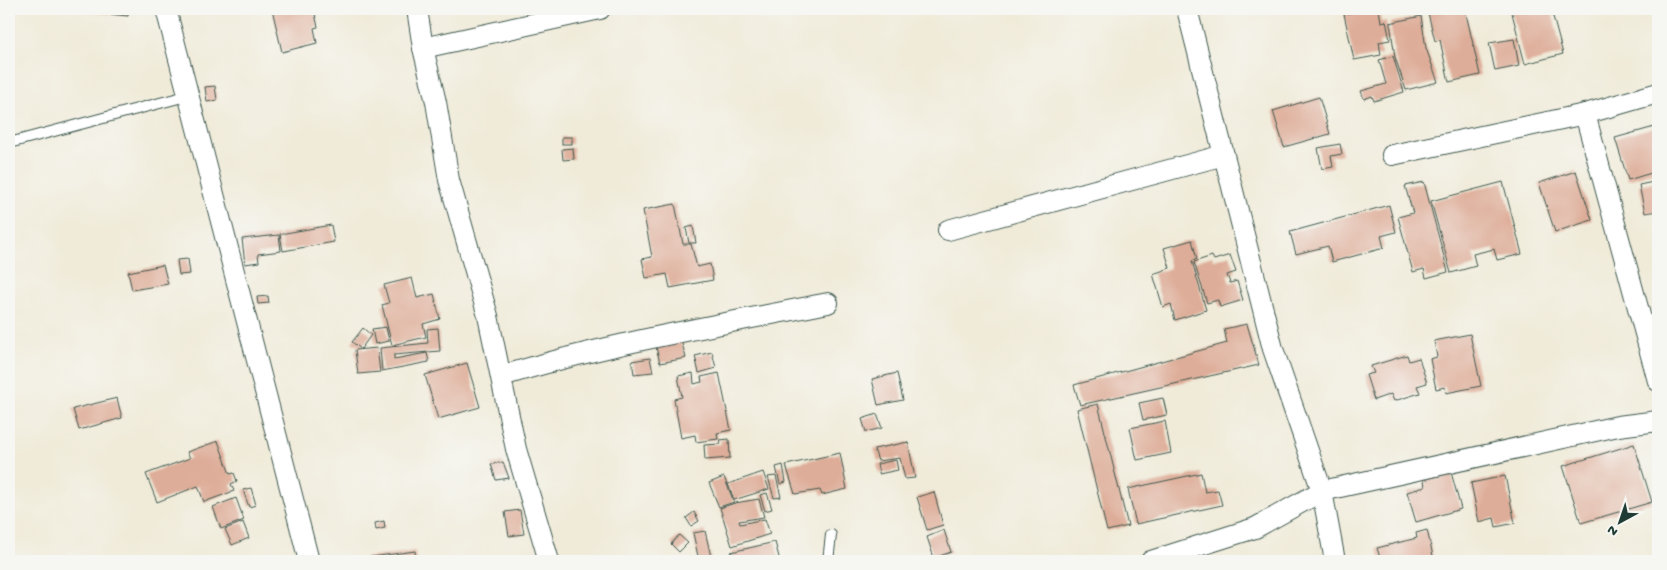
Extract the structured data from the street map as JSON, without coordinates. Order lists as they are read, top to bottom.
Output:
{
  "north": "bottom left"
}
